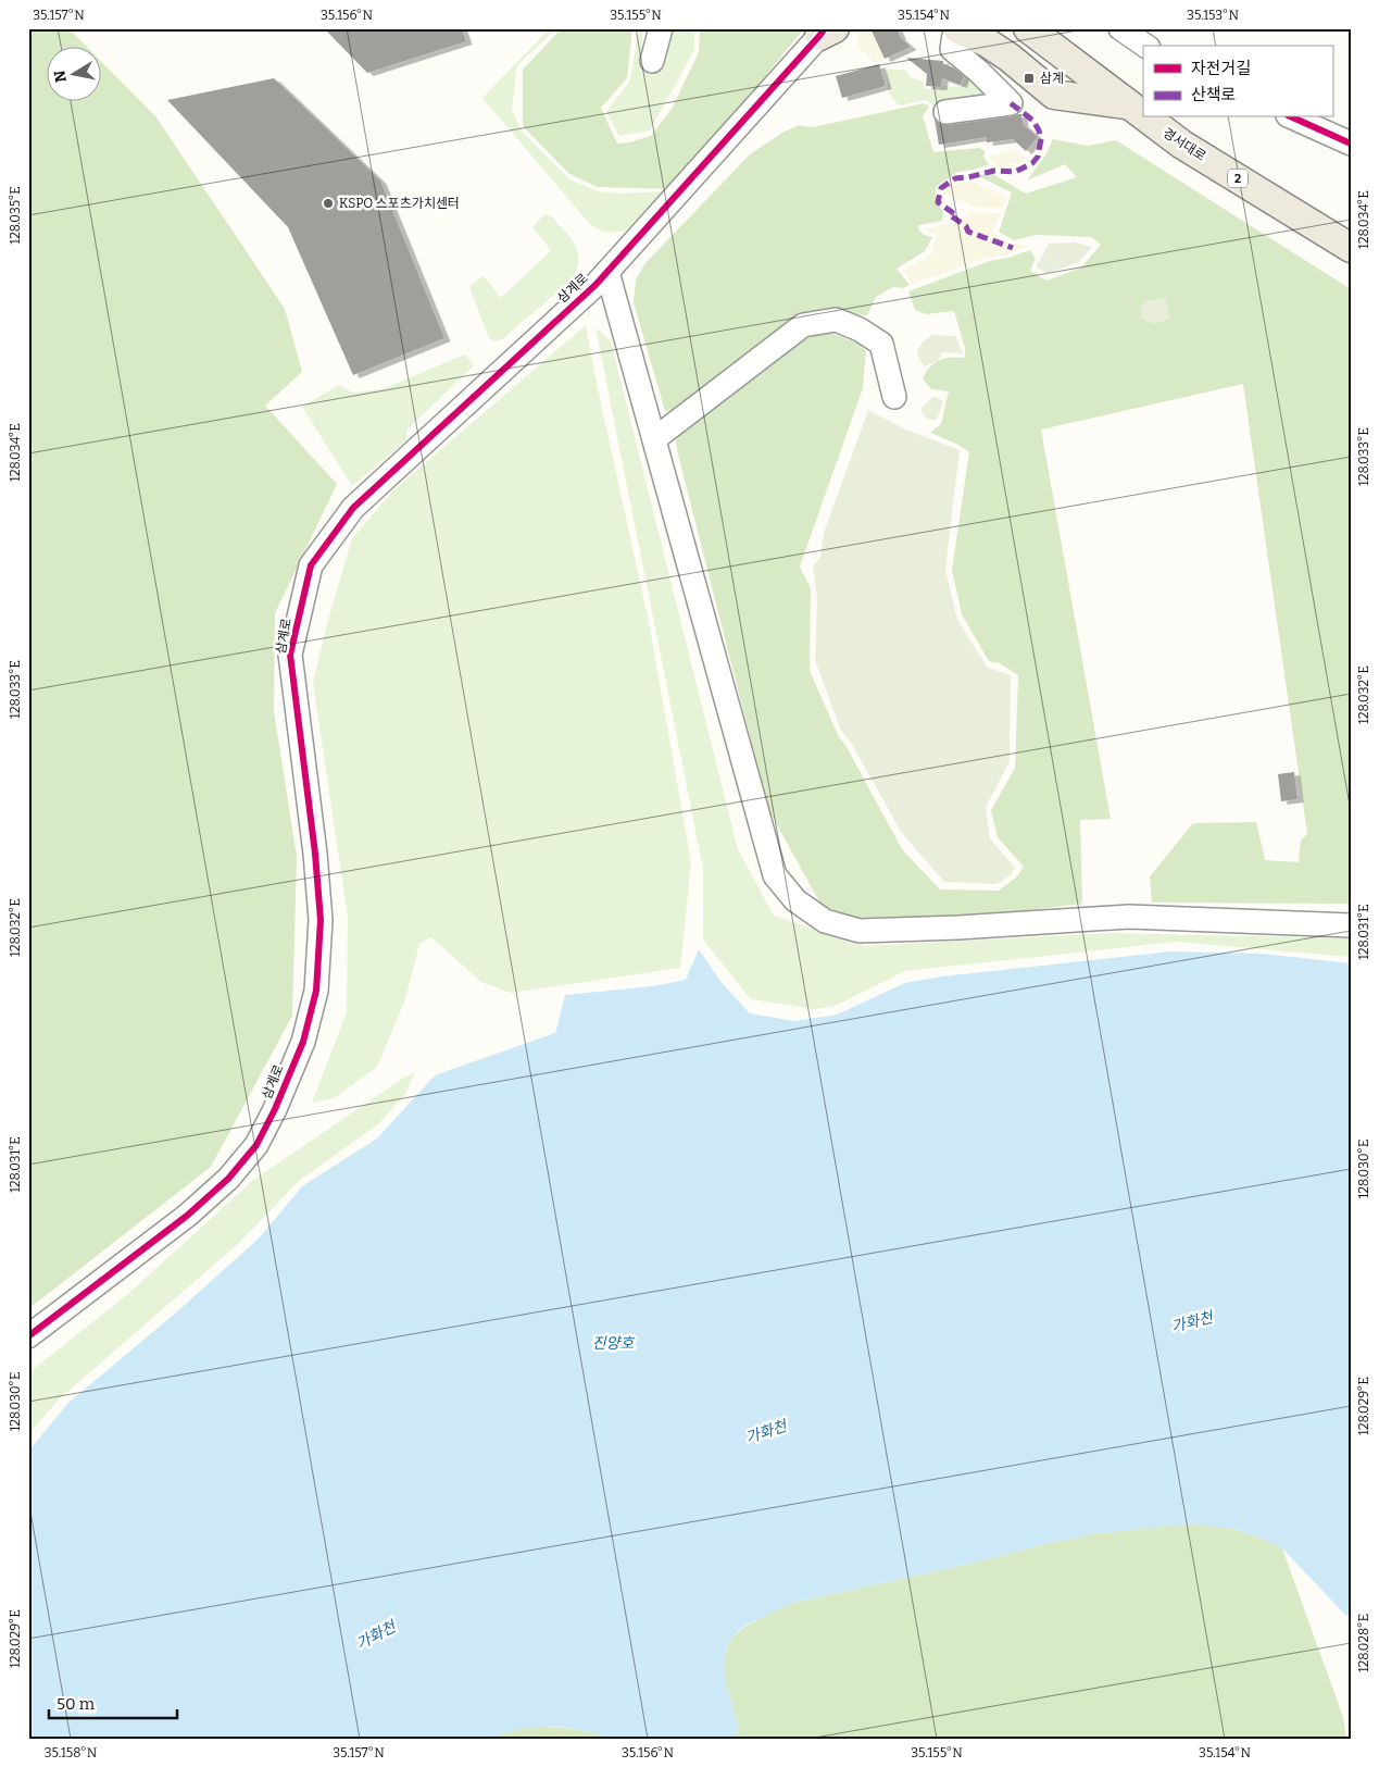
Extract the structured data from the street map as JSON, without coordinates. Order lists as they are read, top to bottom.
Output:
{
  "streets": {
    "main road": ["경서대로", "2"],
    "street": ["삼계로"]
  },
  "water": ["가화천", "진양호"],
  "places": {
    "transit": ["삼계"],
    "other": ["KSPO 스포츠가치센터"]
  },
  "legend": ["자전거길", "산책로"],
  "scale_bar": "50 m",
  "north": "left",
  "coordinates": [
    "35.157°N",
    "35.156°N",
    "35.155°N",
    "35.154°N",
    "35.153°N",
    "128.035°E",
    "128.034°E",
    "128.033°E",
    "128.032°E",
    "128.031°E",
    "128.030°E",
    "128.029°E",
    "128.028°E",
    "35.158°N"
  ]
}
